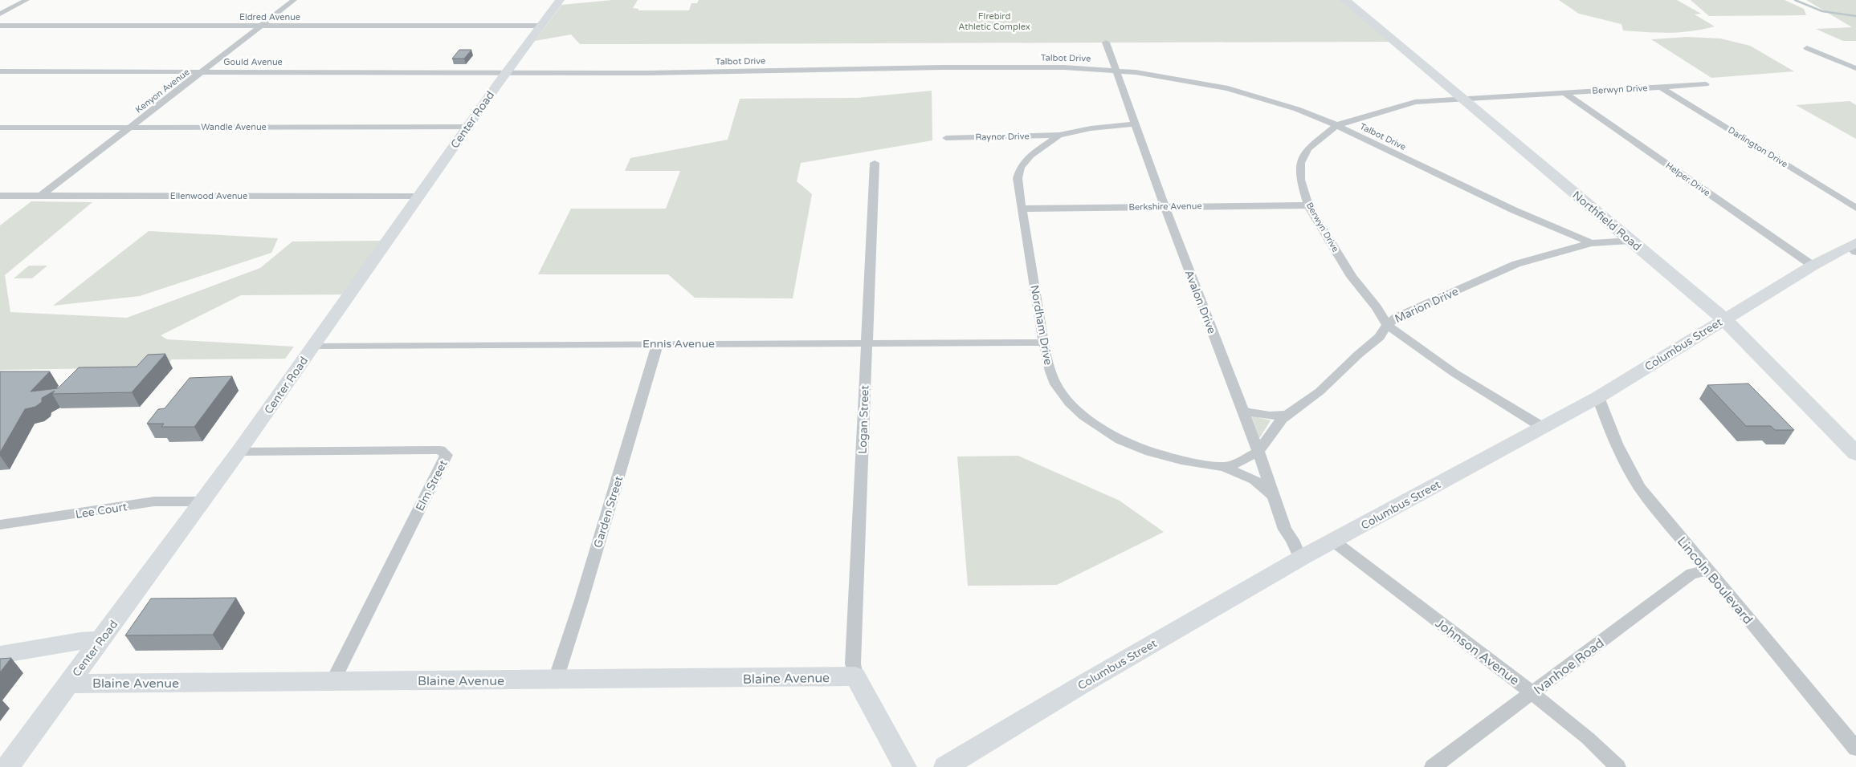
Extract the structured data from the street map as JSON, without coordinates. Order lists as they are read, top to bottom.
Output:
{
  "streets": {
    "main road": ["Northfield Road"],
    "street": [
      "Eldred Avenue",
      "Talbot Drive",
      "Gould Avenue",
      "Berwyn Drive",
      "Kenyon Avenue",
      "Center Road",
      "Wandle Avenue",
      "Raynor Drive",
      "Darlington Drive",
      "Helper Drive",
      "Ellenwood Avenue",
      "Berkshire Avenue",
      "Avalon Drive",
      "Marion Drive",
      "Nordham Drive",
      "Ennis Avenue",
      "Columbus Street",
      "Logan Street",
      "Elm Street",
      "Lee Court",
      "Garden Street",
      "Lincoln Boulevard",
      "Johnson Avenue",
      "Ivanhoe Road",
      "Blaine Avenue"
    ]
  },
  "crossings": [
    ["Eldred Avenue", "Kenyon Avenue"],
    ["Eldred Avenue", "Center Road"],
    ["Talbot Drive", "Gould Avenue"],
    ["Talbot Drive", "Berwyn Drive"],
    ["Talbot Drive", "Center Road"],
    ["Talbot Drive", "Avalon Drive"],
    ["Talbot Drive", "Marion Drive"],
    ["Gould Avenue", "Kenyon Avenue"],
    ["Gould Avenue", "Center Road"],
    ["Berwyn Drive", "Darlington Drive"],
    ["Berwyn Drive", "Helper Drive"],
    ["Berwyn Drive", "Berkshire Avenue"],
    ["Berwyn Drive", "Northfield Road"],
    ["Berwyn Drive", "Marion Drive"],
    ["Berwyn Drive", "Columbus Street"],
    ["Kenyon Avenue", "Wandle Avenue"],
    ["Kenyon Avenue", "Ellenwood Avenue"],
    ["Center Road", "Wandle Avenue"],
    ["Center Road", "Ellenwood Avenue"],
    ["Center Road", "Ennis Avenue"],
    ["Center Road", "Elm Street"],
    ["Center Road", "Lee Court"],
    ["Center Road", "Blaine Avenue"],
    ["Raynor Drive", "Nordham Drive"],
    ["Helper Drive", "Columbus Street"],
    ["Berkshire Avenue", "Avalon Drive"],
    ["Berkshire Avenue", "Nordham Drive"],
    ["Northfield Road", "Marion Drive"],
    ["Northfield Road", "Columbus Street"],
    ["Avalon Drive", "Marion Drive"],
    ["Avalon Drive", "Nordham Drive"],
    ["Avalon Drive", "Columbus Street"],
    ["Marion Drive", "Nordham Drive"],
    ["Nordham Drive", "Ennis Avenue"],
    ["Ennis Avenue", "Logan Street"],
    ["Ennis Avenue", "Garden Street"],
    ["Columbus Street", "Lincoln Boulevard"],
    ["Columbus Street", "Johnson Avenue"],
    ["Logan Street", "Blaine Avenue"],
    ["Elm Street", "Blaine Avenue"],
    ["Garden Street", "Blaine Avenue"],
    ["Lincoln Boulevard", "Ivanhoe Road"],
    ["Johnson Avenue", "Ivanhoe Road"]
  ],
  "parks": ["FIrebird Athletic Complex"]
}
